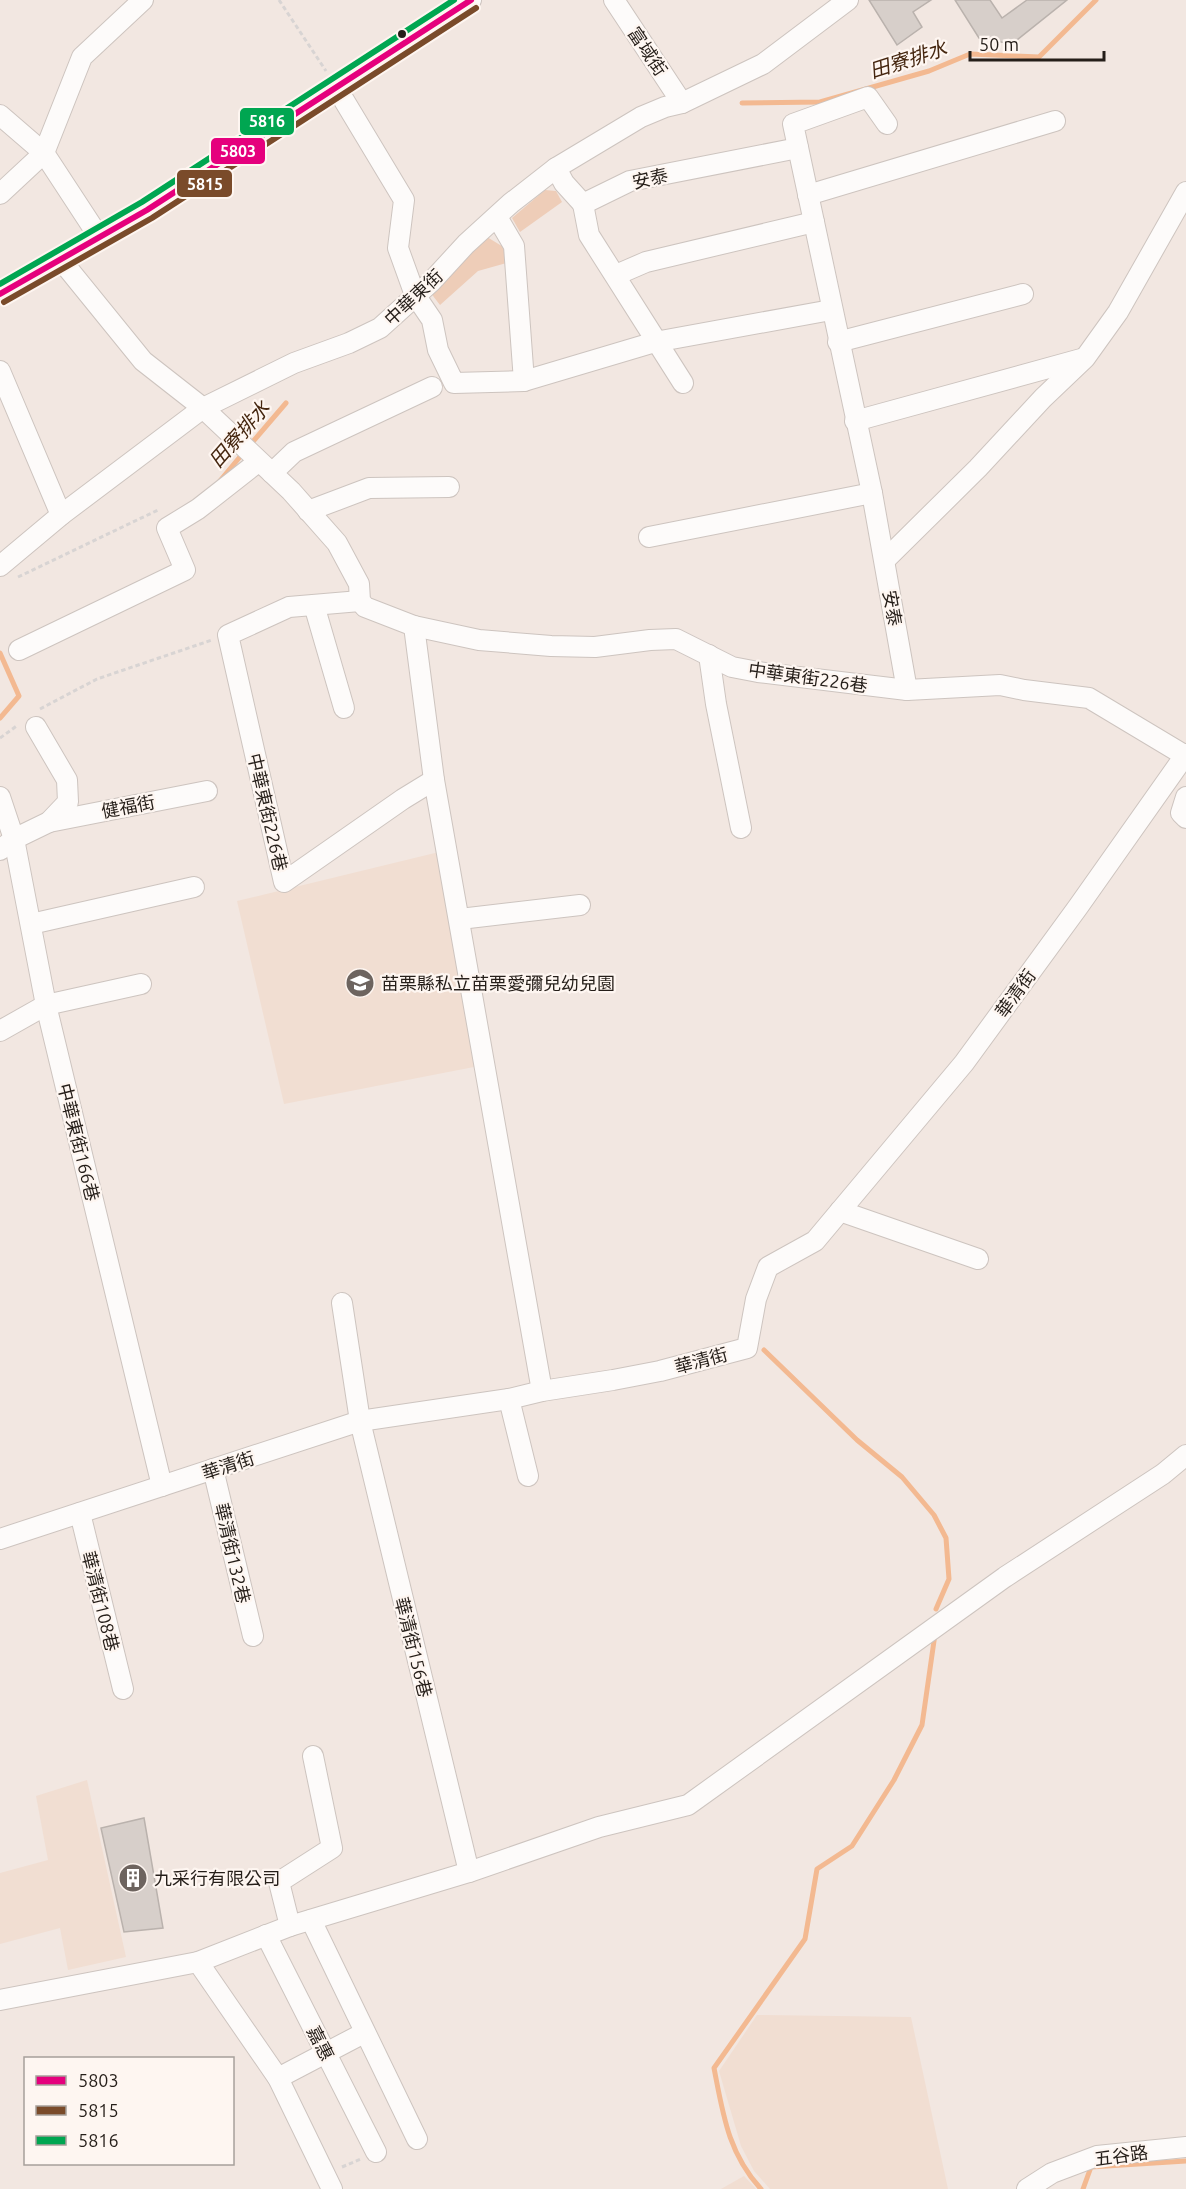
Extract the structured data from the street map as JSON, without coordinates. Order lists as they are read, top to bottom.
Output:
{
  "streets": {
    "street": [
      "富域街",
      "安泰",
      "中華東街",
      "中華東街226巷",
      "健福街",
      "華清街",
      "中華東街166巷",
      "華清街132巷",
      "華清街108巷",
      "華清街156巷",
      "嘉惠",
      "五谷路"
    ]
  },
  "crossings": [
    ["富域街", "中華東街"],
    ["安泰", "中華東街226巷"],
    ["中華東街226巷", "華清街"],
    ["健福街", "中華東街166巷"],
    ["華清街", "中華東街166巷"],
    ["華清街", "華清街132巷"],
    ["華清街", "華清街108巷"],
    ["華清街", "華清街156巷"]
  ],
  "water": ["田寮排水"],
  "places": {
    "school or university": ["苗栗縣私立苗栗愛彌兒幼兒園"],
    "building": ["九采行有限公司"]
  },
  "lines": ["transit line 5803", "transit line 5816", "transit line 5815"],
  "legend": ["5803", "5815", "5816"],
  "scale_bar": "50 m"
}
